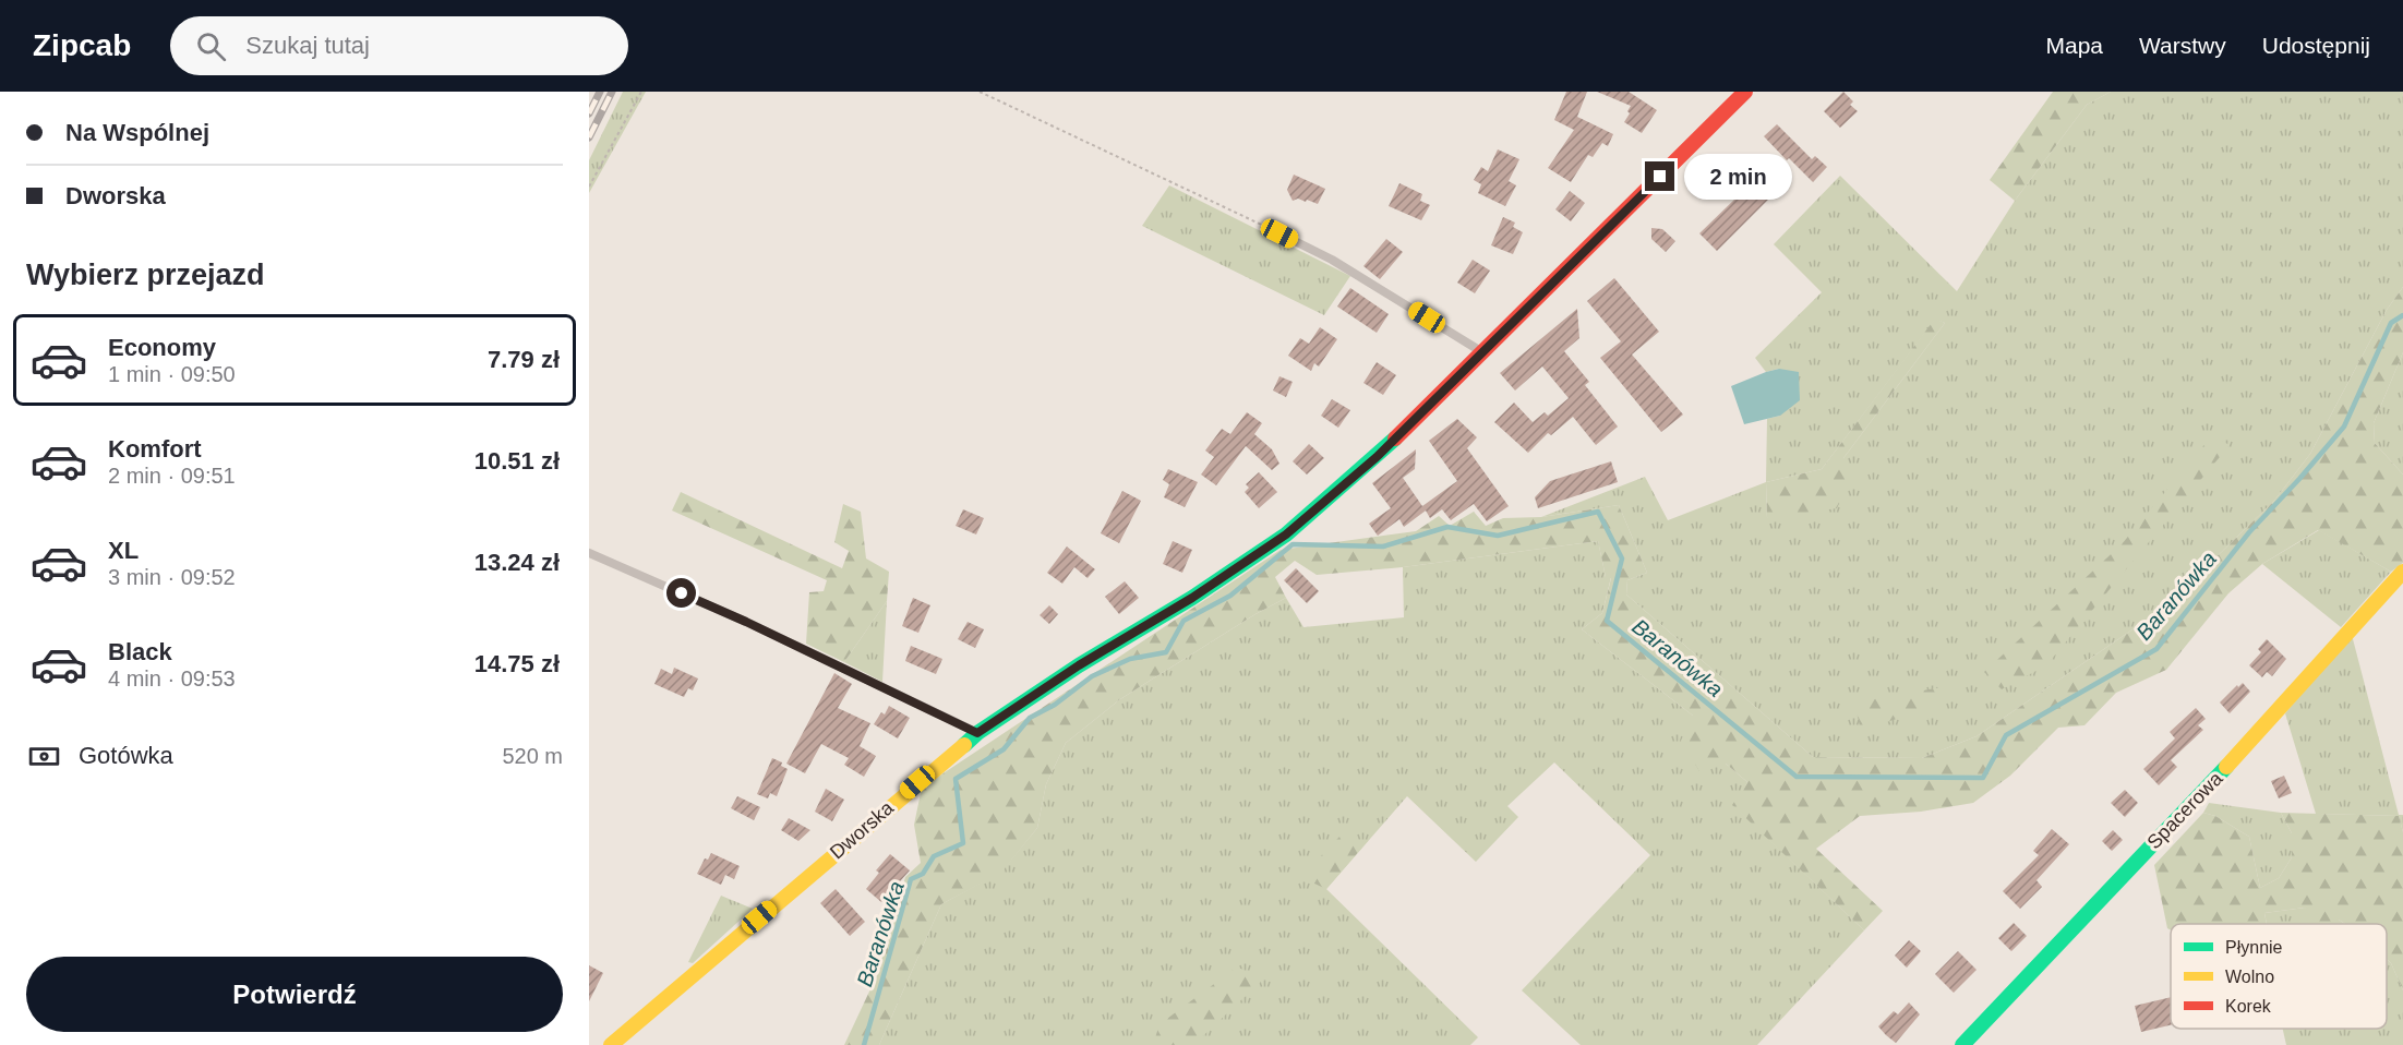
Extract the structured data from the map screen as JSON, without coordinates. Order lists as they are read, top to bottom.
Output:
{
  "streets": {
    "street": ["Spacerowa", "Dworska"]
  },
  "water": ["Baranówka"],
  "legend": ["Płynnie", "Wolno", "Korek"],
  "page": {
    "header": "Zipcab",
    "search": "Szukaj tutaj",
    "nav": ["Mapa", "Warstwy", "Udostępnij"],
    "banner": ["Na Wspólnej", "Dworska"],
    "bubble": "2 min",
    "heading": "Wybierz przejazd",
    "list": [
      {
        "name": "Economy",
        "note": "1 min · 09:50",
        "value": "7.79 zł"
      },
      {
        "name": "Komfort",
        "note": "2 min · 09:51",
        "value": "10.51 zł"
      },
      {
        "name": "XL",
        "note": "3 min · 09:52",
        "value": "13.24 zł"
      },
      {
        "name": "Black",
        "note": "4 min · 09:53",
        "value": "14.75 zł"
      }
    ],
    "pay": ["Gotówka", "520 m"],
    "buttons": "Potwierdź"
  }
}
